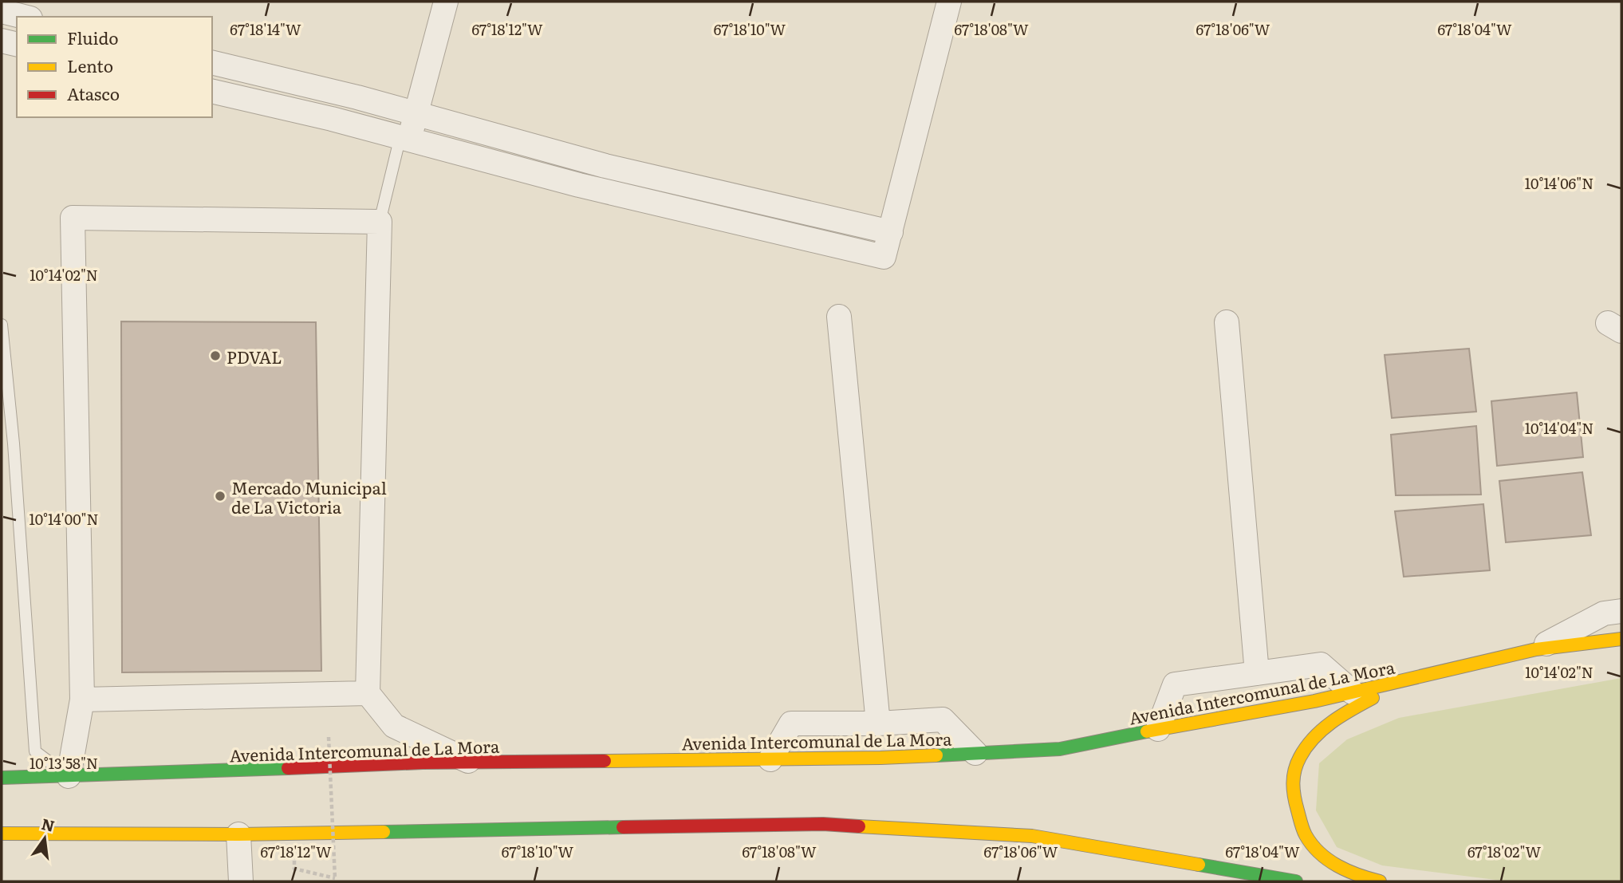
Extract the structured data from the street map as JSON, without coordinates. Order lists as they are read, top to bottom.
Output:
{
  "streets": {
    "main road": ["Avenida Intercomunal de La Mora"]
  },
  "places": ["PDVAL", "Mercado Municipal de La Victoria"],
  "legend": ["Fluido", "Lento", "Atasco"],
  "north": "top",
  "coordinates": [
    "67°18'14\"W",
    "67°18'12\"W",
    "67°18'10\"W",
    "67°18'08\"W",
    "67°18'06\"W",
    "67°18'04\"W",
    "10°14'06\"N",
    "10°14'02\"N",
    "10°14'04\"N",
    "10°14'00\"N",
    "10°13'58\"N",
    "67°18'02\"W"
  ]
}
